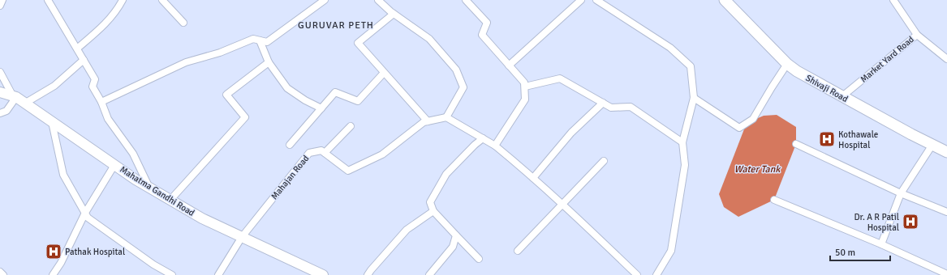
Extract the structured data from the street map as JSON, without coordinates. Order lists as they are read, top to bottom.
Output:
{
  "streets": {
    "main road": ["Shivaji Road", "Mahatma Gandhi Road"],
    "street": ["Market Yard Road", "Mahajan Road"]
  },
  "crossings": [
    ["Market Yard Road", "Shivaji Road"],
    ["Mahajan Road", "Mahatma Gandhi Road"]
  ],
  "districts": ["GURUVAR PETH"],
  "water": ["Water Tank"],
  "places": {
    "hospital": ["Kothawale Hospital", "Dr. A R Patil Hospital", "Pathak Hospital"]
  },
  "scale_bar": "50 m"
}
